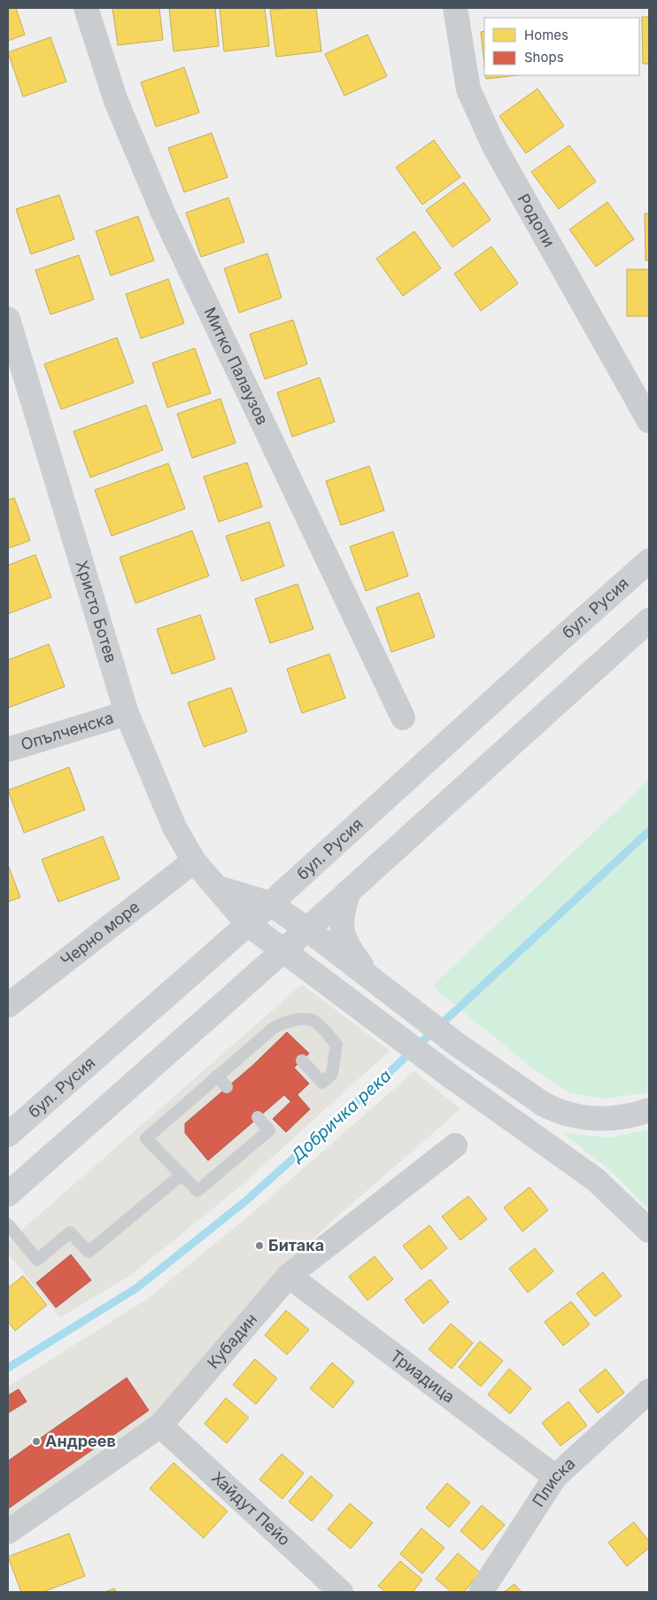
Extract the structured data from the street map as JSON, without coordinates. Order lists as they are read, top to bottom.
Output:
{
  "streets": {
    "main road": ["бул. Русия", "Христо Ботев"],
    "street": [
      "Родопи",
      "Митко Палаузов",
      "Опълченска",
      "Черно море",
      "Кубадин",
      "Триадица",
      "Плиска",
      "Хайдут Пейо"
    ]
  },
  "crossings": [
    ["бул. Русия", "Христо Ботев"],
    ["Христо Ботев", "Опълченска"],
    ["Христо Ботев", "Черно море"],
    ["Кубадин", "Триадица"],
    ["Кубадин", "Хайдут Пейо"],
    ["Триадица", "Плиска"]
  ],
  "water": ["Добричка река"],
  "places": ["Битака", "Андреев"],
  "legend": ["Homes", "Shops"]
}
